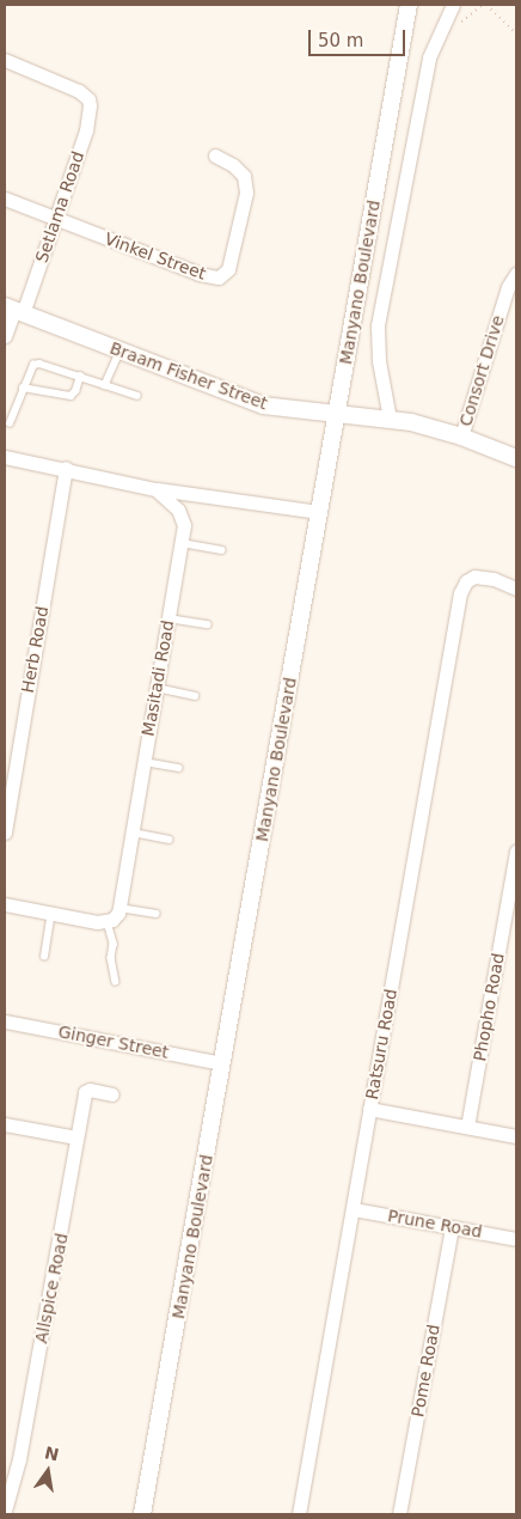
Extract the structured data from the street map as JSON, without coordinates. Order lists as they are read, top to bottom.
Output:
{
  "streets": {
    "street": [
      "Setlama Road",
      "Vinkel Street",
      "Manyano Boulevard",
      "Consort Drive",
      "Braam Fisher Street",
      "Herb Road",
      "Masitadi Road",
      "Phopho Road",
      "Ginger Street",
      "Ratsuru Road",
      "Prune Road",
      "Allspice Road",
      "Pome Road"
    ]
  },
  "crossings": [
    ["Setlama Road", "Vinkel Street"],
    ["Setlama Road", "Braam Fisher Street"],
    ["Manyano Boulevard", "Braam Fisher Street"],
    ["Manyano Boulevard", "Ginger Street"],
    ["Consort Drive", "Braam Fisher Street"],
    ["Ratsuru Road", "Prune Road"],
    ["Prune Road", "Pome Road"]
  ],
  "scale_bar": "50 m",
  "north": "top"
}
